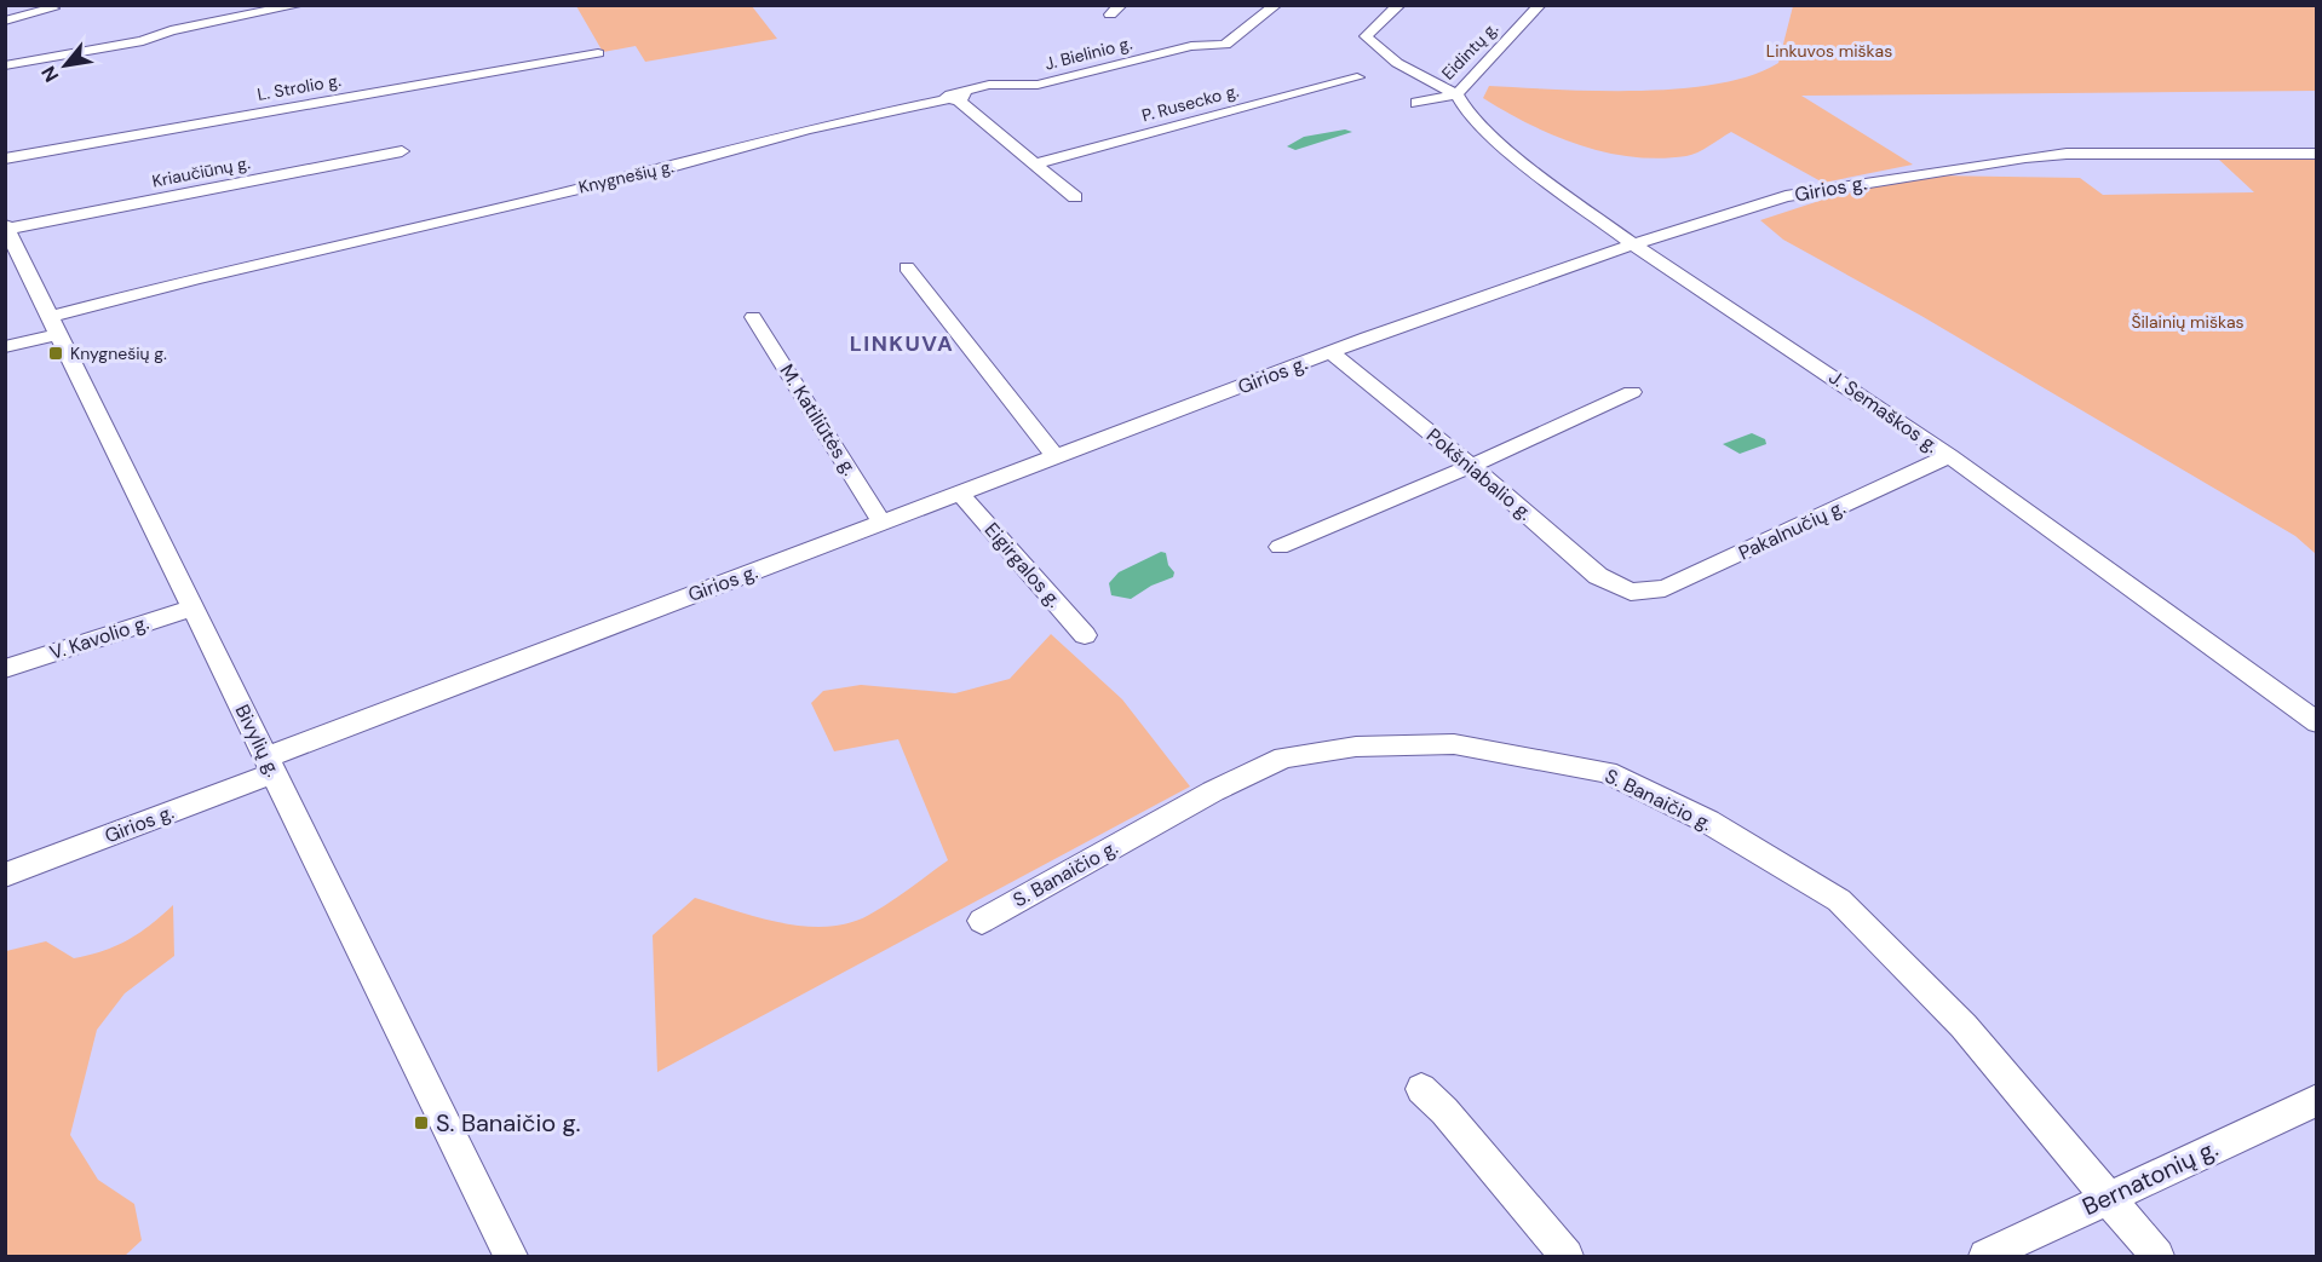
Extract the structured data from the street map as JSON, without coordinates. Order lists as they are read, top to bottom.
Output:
{
  "streets": {
    "street": [
      "Eidintų g.",
      "J. Bielinio g.",
      "L. Strolio g.",
      "P. Rusecko g.",
      "Kriaučiūnų g.",
      "Knygnešių g.",
      "Girios g.",
      "J. Semaškos g.",
      "M. Katiliūtės g.",
      "Pokšniabalio g.",
      "Pakalnučių g.",
      "Eigirgalos g.",
      "V. Kavolio g.",
      "Bivylių g.",
      "S. Banaičio g.",
      "Bernatonių g."
    ]
  },
  "crossings": [
    ["Eidintų g.", "J. Semaškos g."],
    ["J. Bielinio g.", "Knygnešių g."],
    ["Kriaučiūnų g.", "Bivylių g."],
    ["Knygnešių g.", "Bivylių g."],
    ["Girios g.", "J. Semaškos g."],
    ["Girios g.", "M. Katiliūtės g."],
    ["Girios g.", "Pokšniabalio g."],
    ["Girios g.", "Eigirgalos g."],
    ["Girios g.", "Bivylių g."],
    ["J. Semaškos g.", "Pakalnučių g."],
    ["Pokšniabalio g.", "Pakalnučių g."],
    ["V. Kavolio g.", "Bivylių g."],
    ["S. Banaičio g.", "Bernatonių g."]
  ],
  "districts": ["LINKUVA"],
  "parks": ["Linkuvos miškas", "Šilainių miškas"],
  "places": {
    "transit": ["Knygnešių g.", "S. Banaičio g."]
  },
  "north": "bottom left"
}
